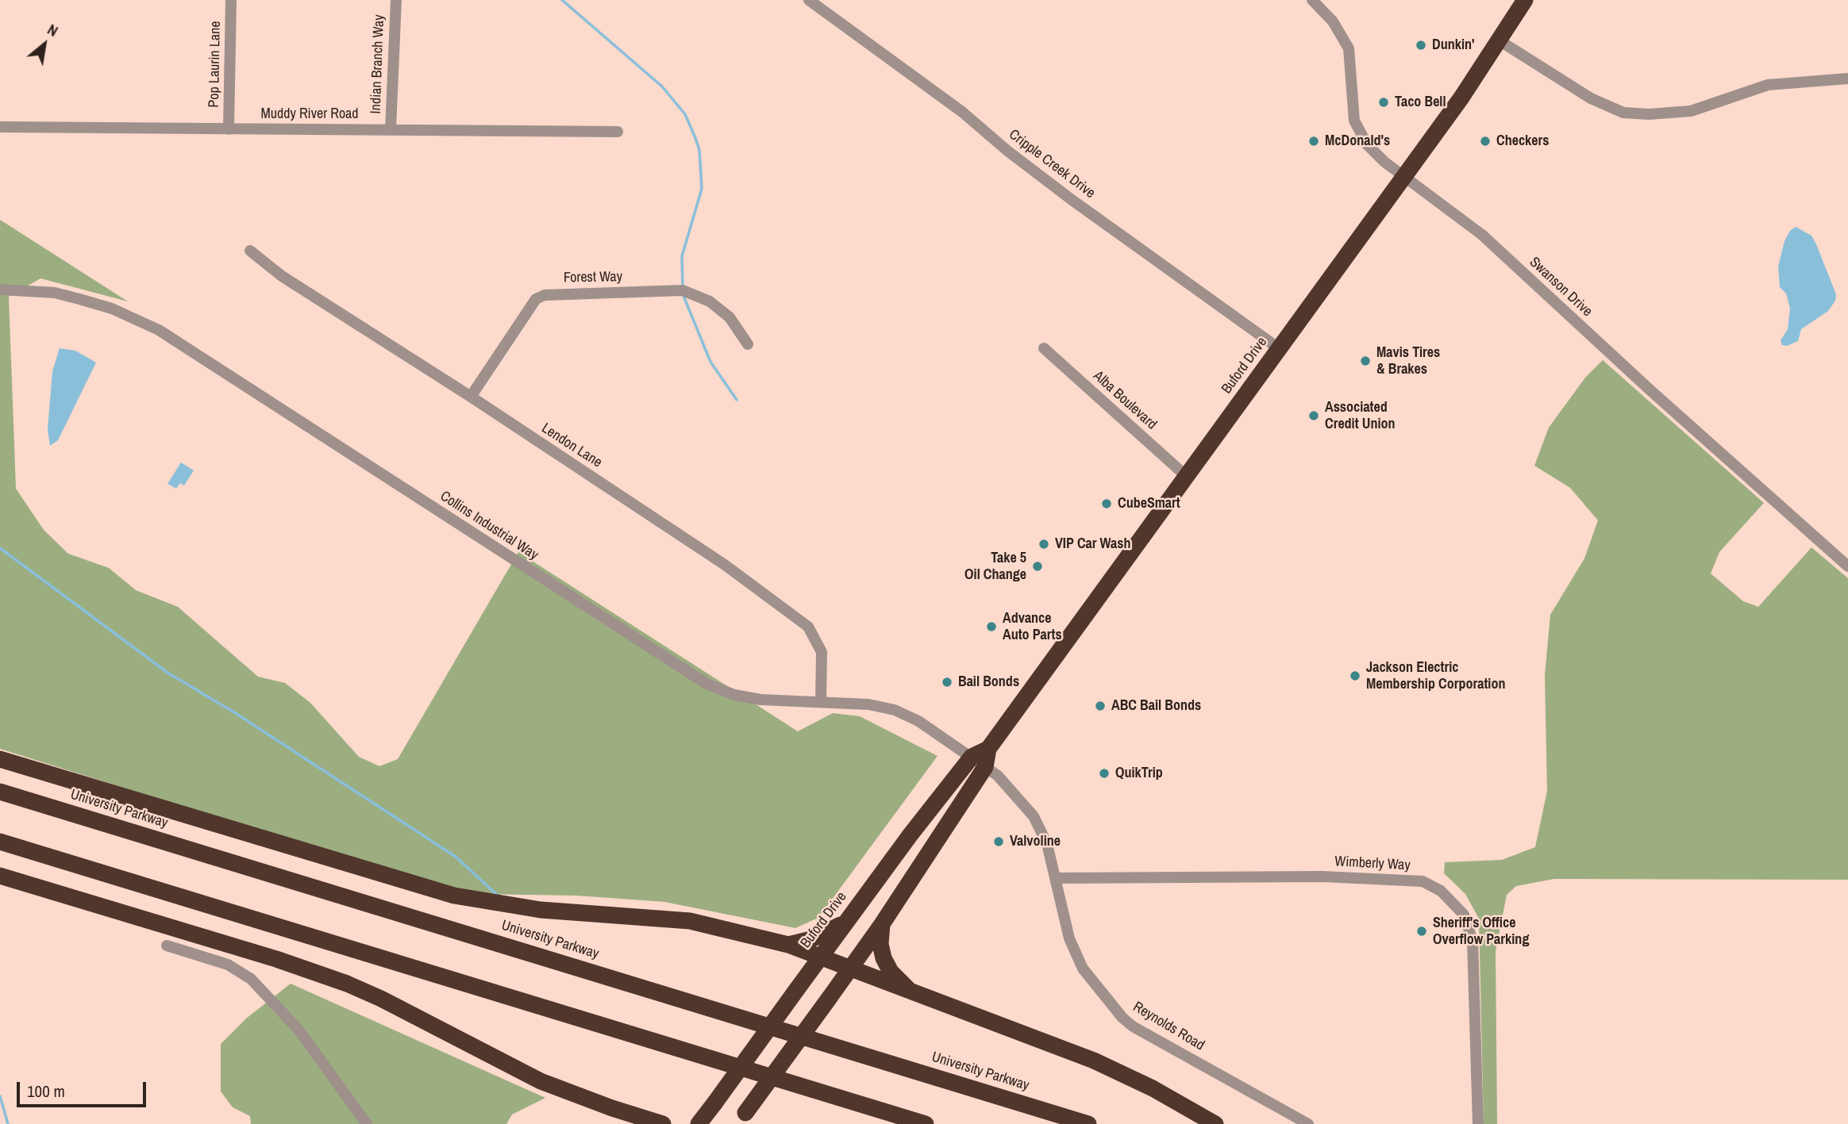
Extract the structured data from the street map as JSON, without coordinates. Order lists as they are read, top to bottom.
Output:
{
  "streets": {
    "highway": ["Buford Drive", "University Parkway"],
    "street": [
      "Pop Laurin Lane",
      "Indian Branch Way",
      "Muddy River Road",
      "Cripple Creek Drive",
      "Forest Way",
      "Swanson Drive",
      "Alba Boulevard",
      "Lendon Lane",
      "Collins Industrial Way",
      "Wimberly Way",
      "Reynolds Road"
    ]
  },
  "crossings": [
    ["Pop Laurin Lane", "Muddy River Road"],
    ["Indian Branch Way", "Muddy River Road"],
    ["Cripple Creek Drive", "Buford Drive"],
    ["Forest Way", "Lendon Lane"],
    ["Swanson Drive", "Buford Drive"],
    ["Buford Drive", "Alba Boulevard"],
    ["Buford Drive", "Collins Industrial Way"],
    ["Buford Drive", "Reynolds Road"],
    ["Lendon Lane", "Collins Industrial Way"],
    ["Collins Industrial Way", "Reynolds Road"],
    ["Wimberly Way", "Reynolds Road"]
  ],
  "places": [
    "Dunkin'",
    "Taco Bell",
    "McDonald's",
    "Checkers",
    "Mavis Tires & Brakes",
    "Associated Credit Union",
    "CubeSmart",
    "VIP Car Wash",
    "Take 5 Oil Change",
    "Advance Auto Parts",
    "Jackson Electric Membership Corporation",
    "Bail Bonds",
    "ABC Bail Bonds",
    "QuikTrip",
    "Valvoline",
    "Sheriff's Office Overflow Parking"
  ],
  "scale_bar": "100 m",
  "north": "top right"
}
